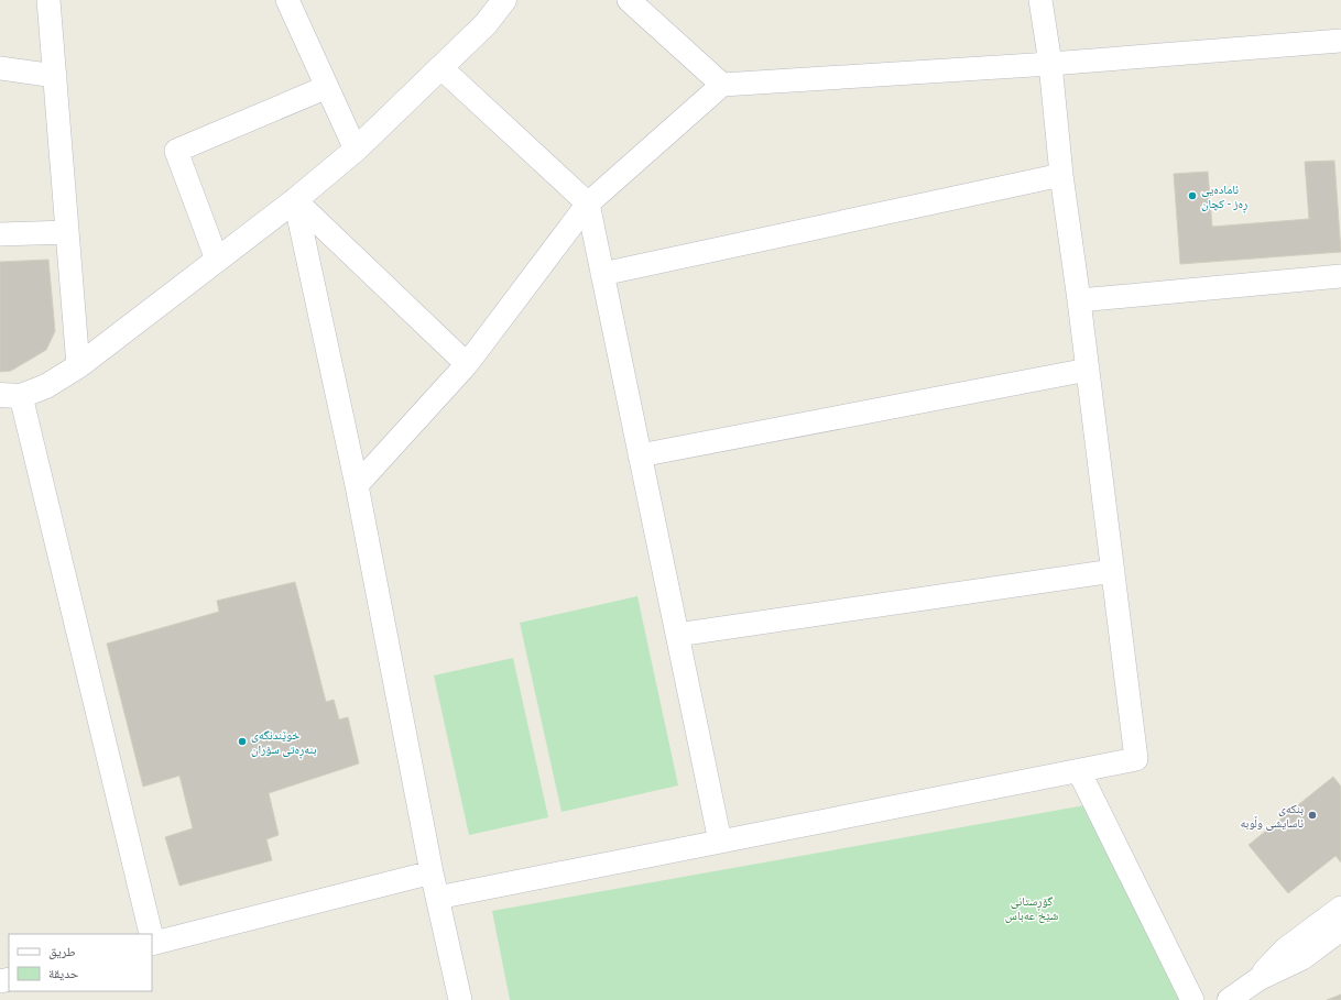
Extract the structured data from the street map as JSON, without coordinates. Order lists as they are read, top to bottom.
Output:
{
  "parks": ["گۆڕستانی شێخ عەباس"],
  "places": ["ئامادەیی ڕەز - کچان", "خوێندنگەی بنەڕەتی سۆران", "بنکەی ئاسایشی وڵوبە"],
  "legend": ["طريق", "حديقة"]
}
